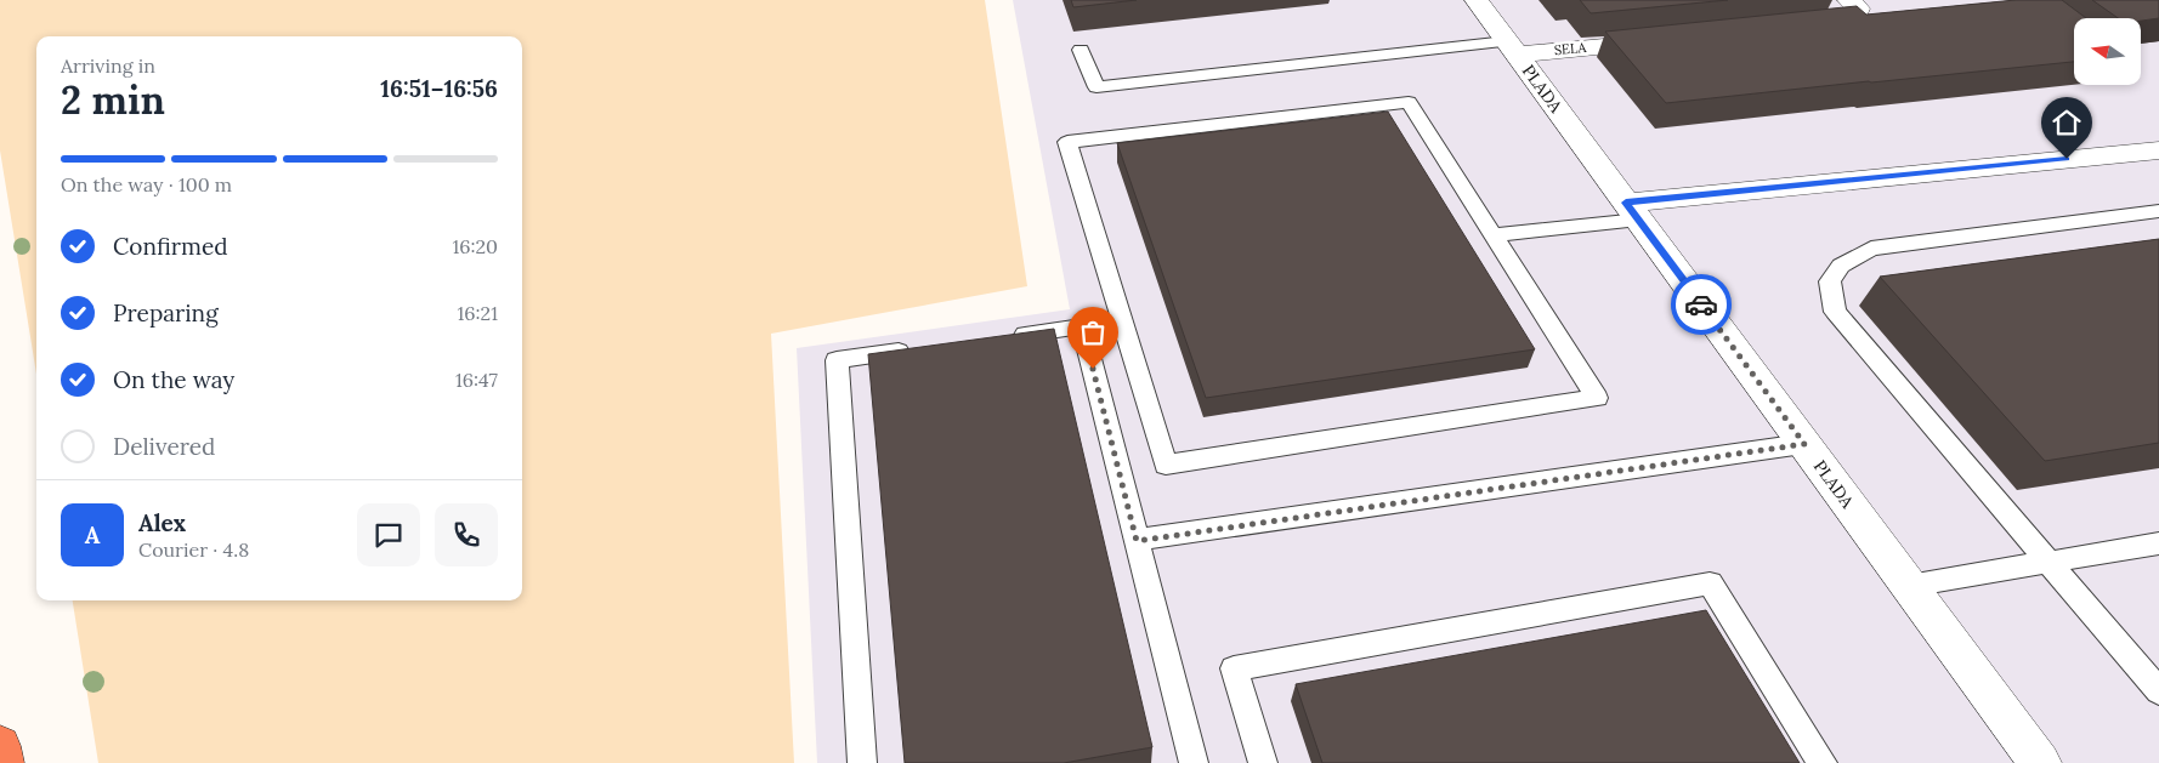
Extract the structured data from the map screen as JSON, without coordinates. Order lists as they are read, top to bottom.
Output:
{
  "streets": {
    "street": ["SELA", "PLADA"]
  },
  "crossings": [
    ["SELA", "PLADA"]
  ],
  "north": "left",
  "page": {
    "heading": ["2 min", "Arriving in", "16:51–16:56"],
    "panel": ["Alex", "Courier · 4.8"],
    "bar": "On the way · 100 m",
    "list": [
      ["Confirmed", "16:20"],
      ["Preparing", "16:21"],
      ["On the way", "16:47"],
      "Delivered"
    ],
    "round": "A"
  }
}
